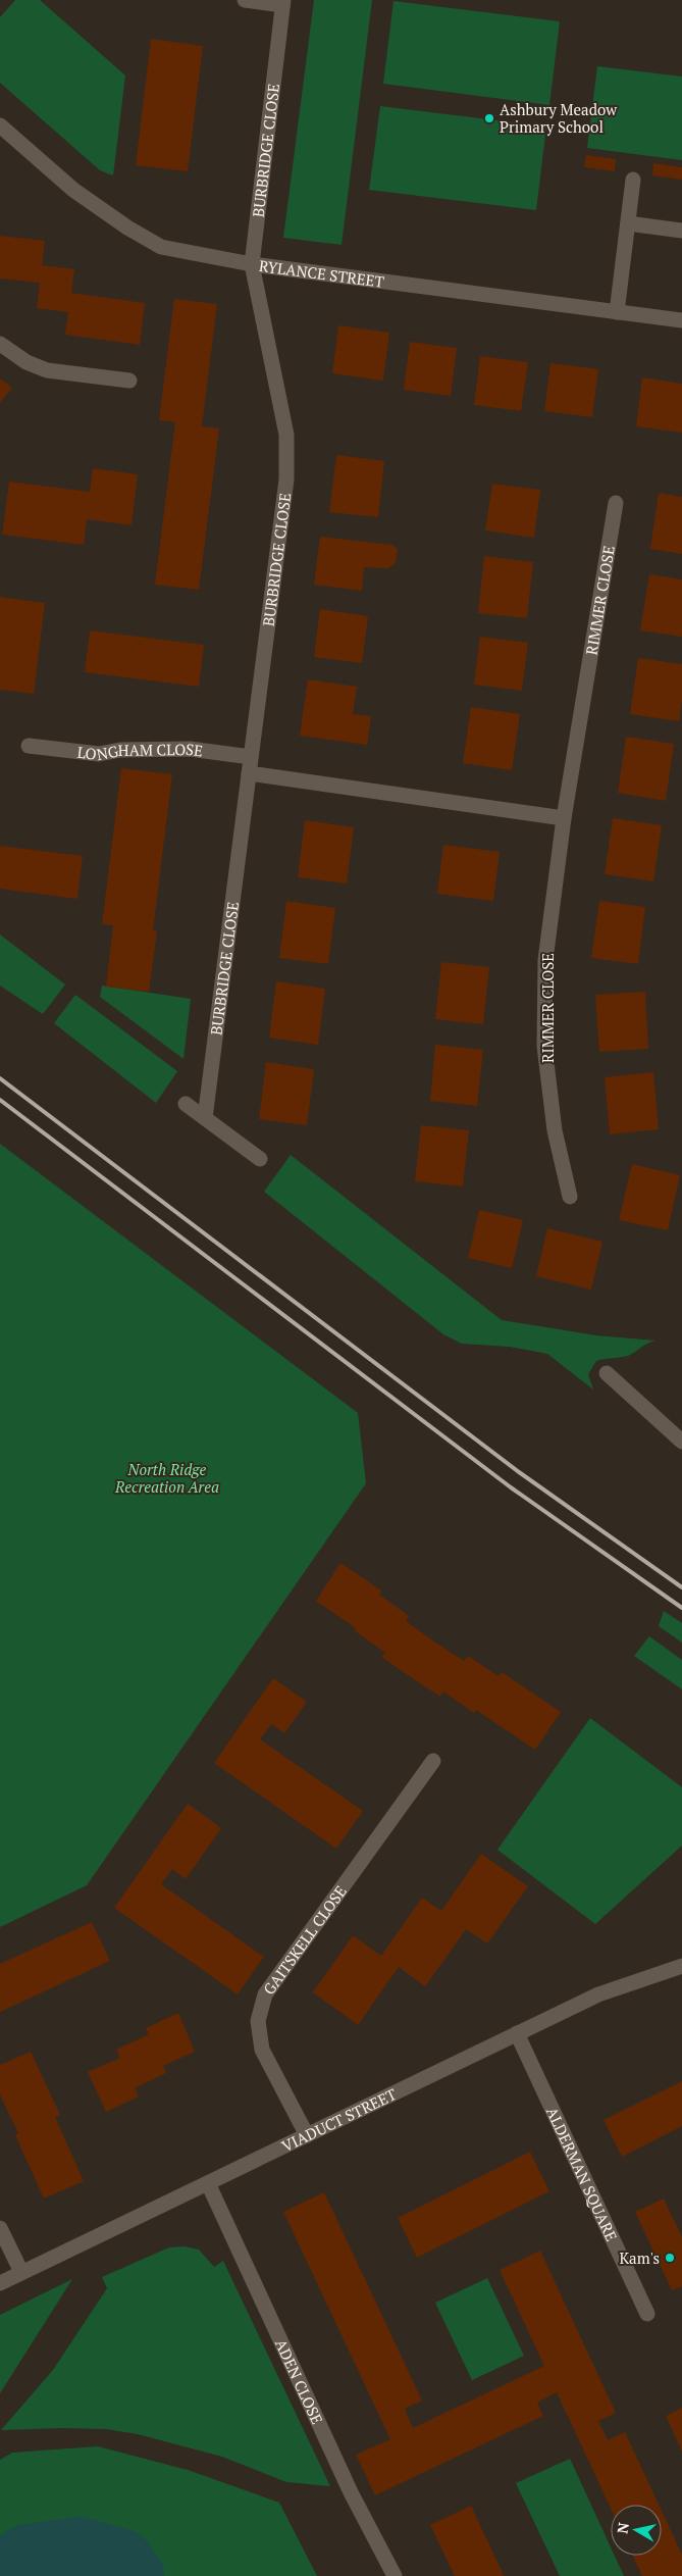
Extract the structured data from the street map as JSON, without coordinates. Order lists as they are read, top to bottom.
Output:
{
  "streets": {
    "street": [
      "BURBRIDGE CLOSE",
      "RYLANCE STREET",
      "RIMMER CLOSE",
      "LONGHAM CLOSE",
      "GAITSKELL CLOSE",
      "VIADUCT STREET",
      "ALDERMAN SQUARE",
      "ADEN CLOSE"
    ]
  },
  "crossings": [
    ["BURBRIDGE CLOSE", "RYLANCE STREET"],
    ["BURBRIDGE CLOSE", "LONGHAM CLOSE"],
    ["GAITSKELL CLOSE", "VIADUCT STREET"],
    ["VIADUCT STREET", "ALDERMAN SQUARE"],
    ["VIADUCT STREET", "ADEN CLOSE"]
  ],
  "parks": ["North Ridge Recreation Area"],
  "places": ["Ashbury Meadow Primary School", "Kam's"],
  "north": "left"
}
